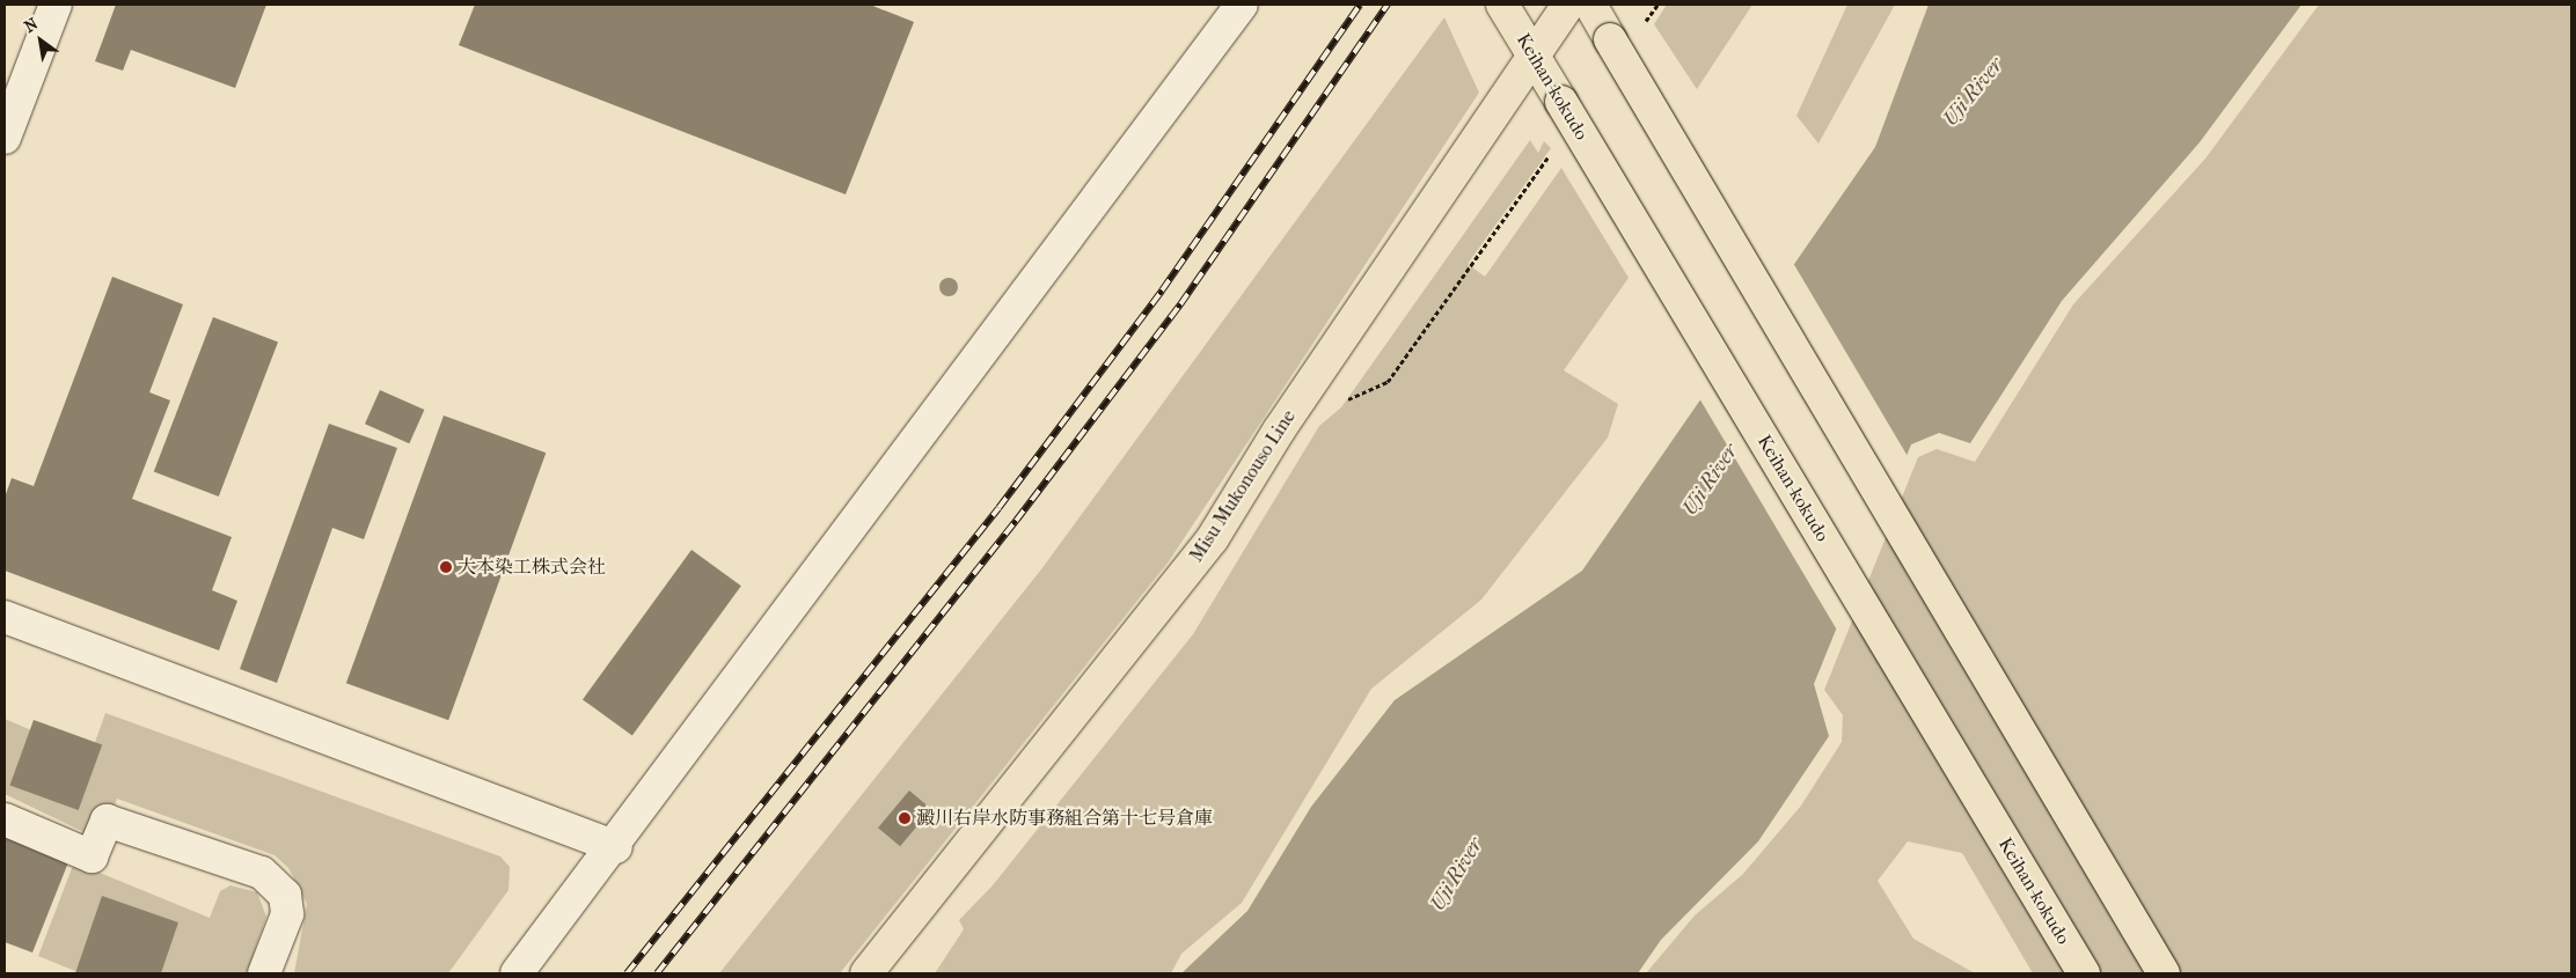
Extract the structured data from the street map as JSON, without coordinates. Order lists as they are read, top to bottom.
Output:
{
  "streets": {
    "main road": ["Keihan-kokudo", "Misu Mukonouso Line"]
  },
  "crossings": [
    ["Keihan-kokudo", "Misu Mukonouso Line"]
  ],
  "water": ["Uji River"],
  "places": ["大本染工株式会社", "澱川右岸水防事務組合第十七号倉庫"],
  "north": "top left"
}
